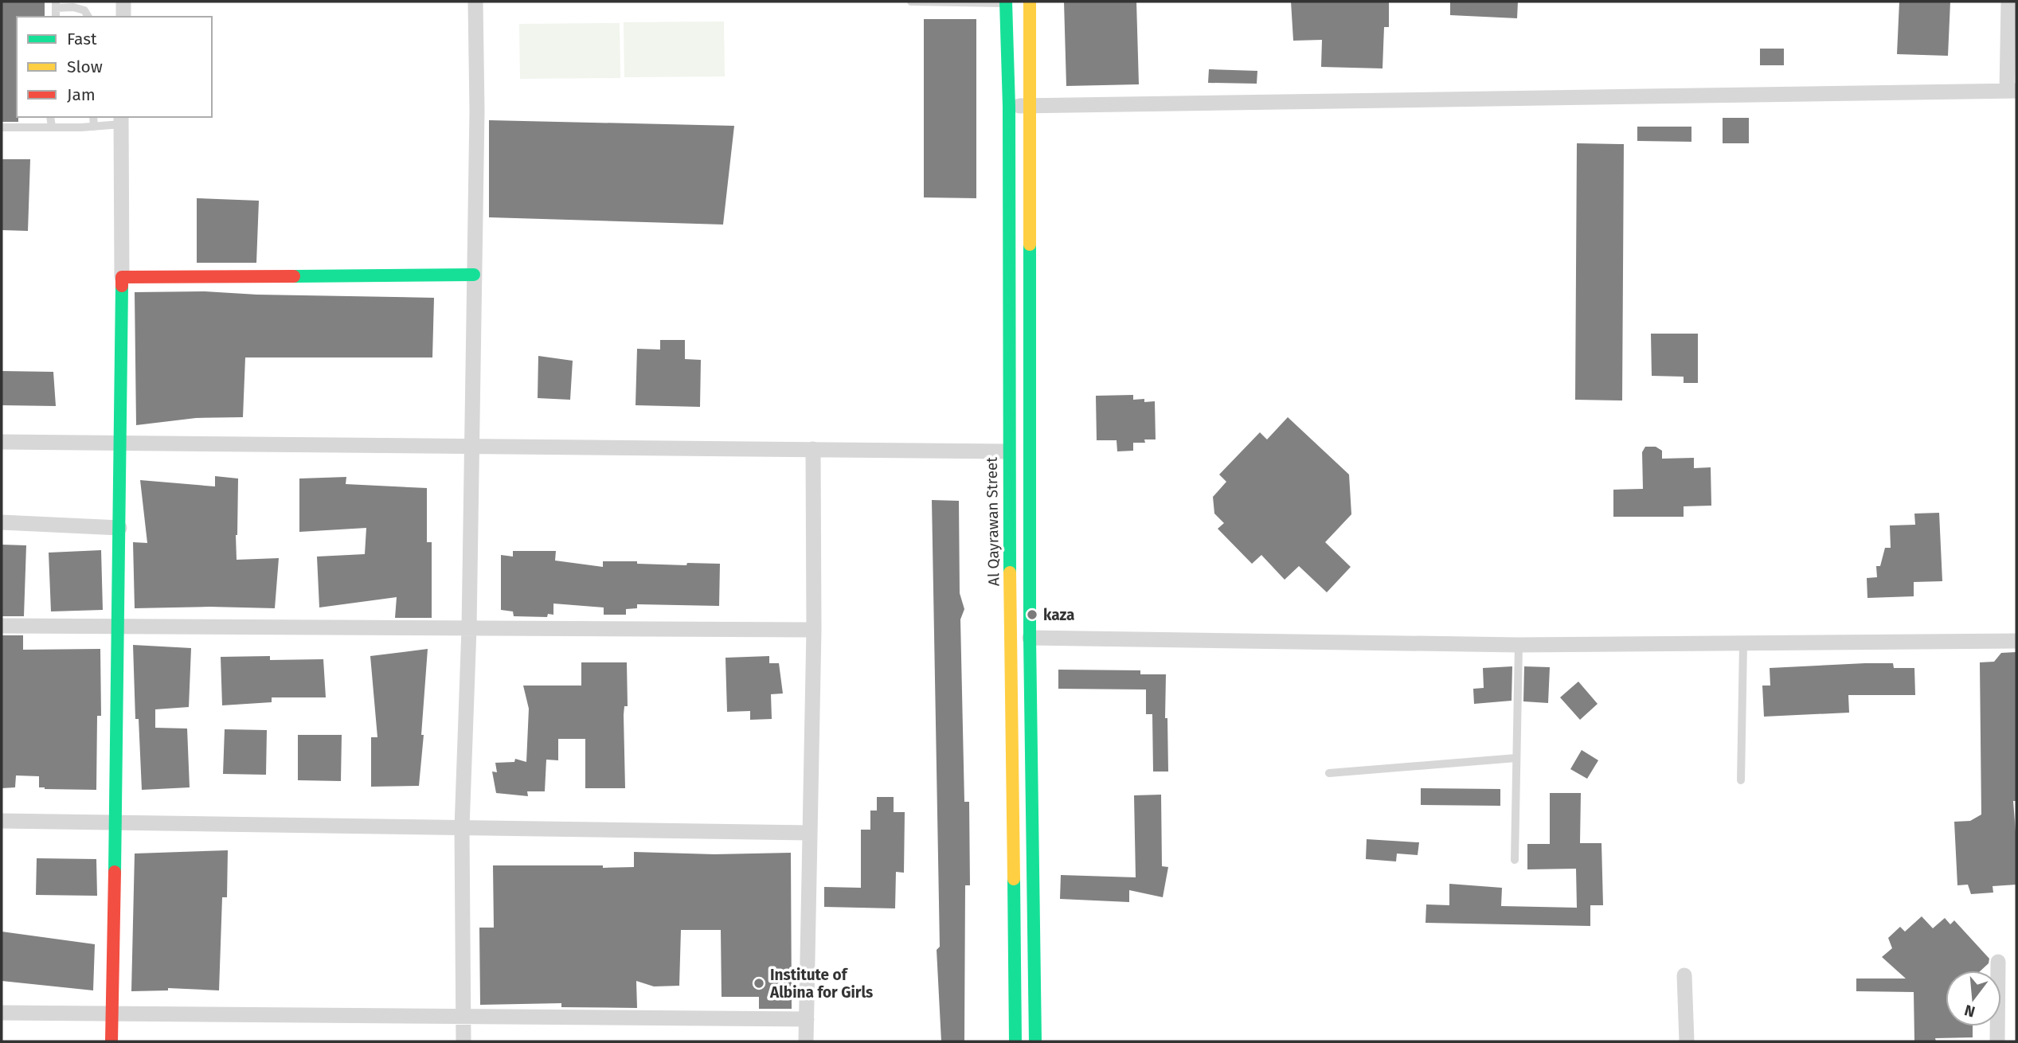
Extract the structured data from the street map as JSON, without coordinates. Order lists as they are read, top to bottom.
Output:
{
  "streets": {
    "main road": ["Al Qayrawan Street"]
  },
  "places": ["kaza", "Institute of Albina for Girls"],
  "legend": ["Fast", "Slow", "Jam"],
  "north": "bottom"
}
